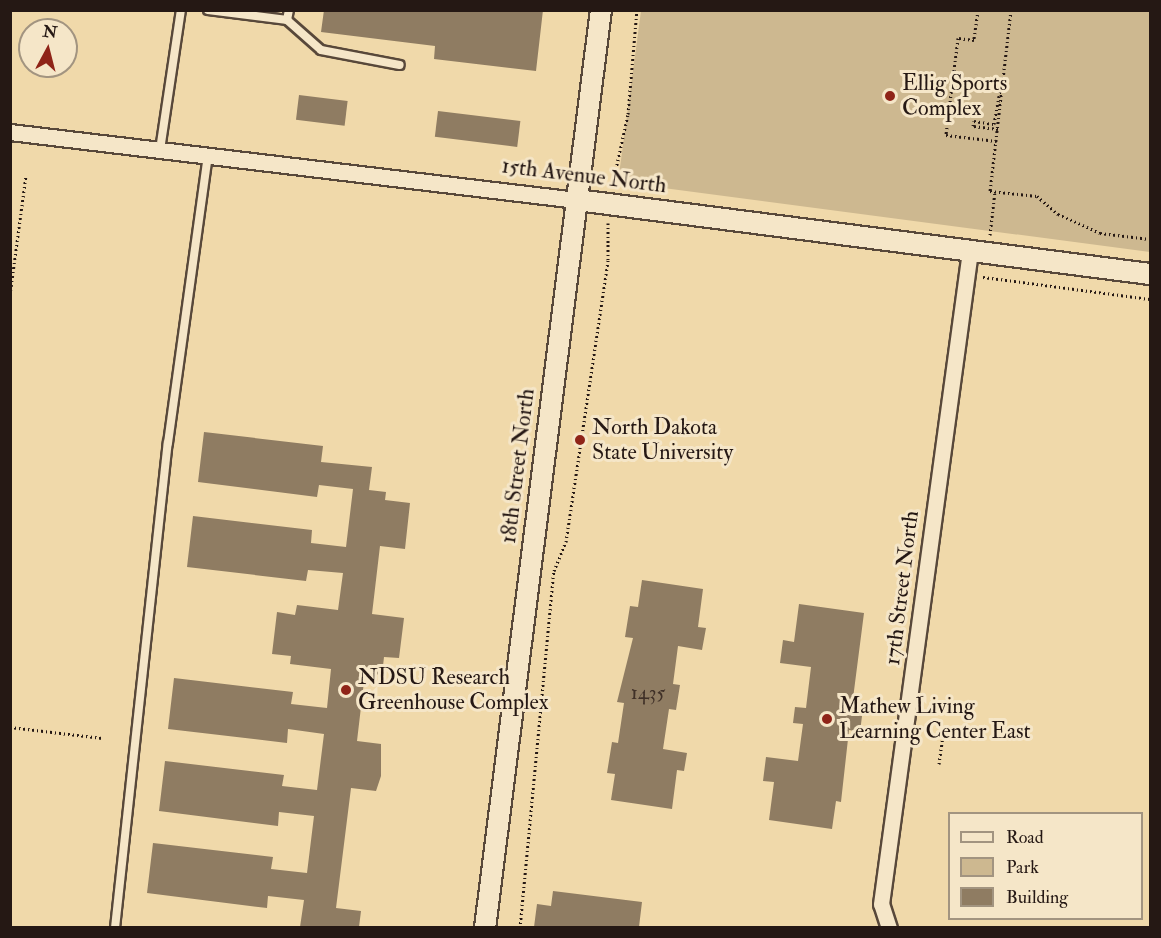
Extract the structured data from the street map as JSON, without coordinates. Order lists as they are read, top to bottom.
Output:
{
  "streets": {
    "street": ["15th Avenue North", "18th Street North", "17th Street North"]
  },
  "crossings": [
    ["15th Avenue North", "18th Street North"],
    ["15th Avenue North", "17th Street North"]
  ],
  "places": [
    "Ellig Sports Complex",
    "North Dakota State University",
    "NDSU Research Greenhouse Complex",
    "Mathew Living Learning Center East"
  ],
  "house_numbers": ["1435"],
  "legend": ["Road", "Park", "Building"],
  "north": "top"
}
